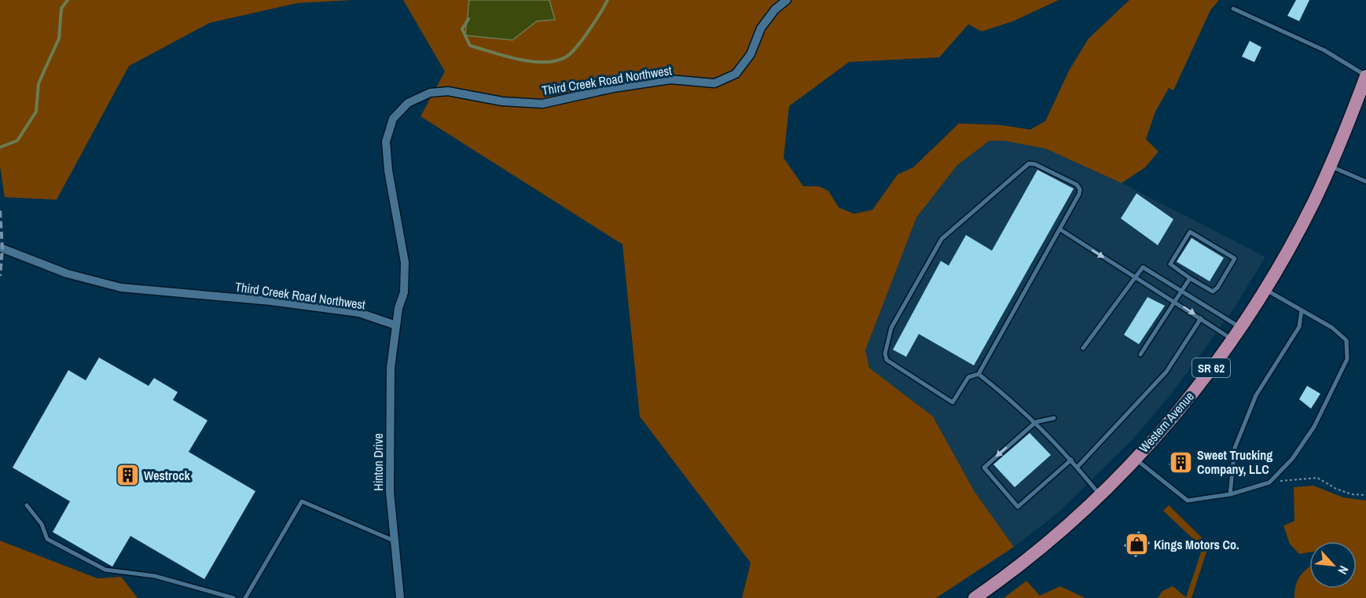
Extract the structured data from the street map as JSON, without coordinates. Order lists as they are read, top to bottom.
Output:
{
  "streets": {
    "main road": ["SR 62", "Western Avenue"],
    "street": ["Third Creek Road Northwest", "Hinton Drive"]
  },
  "crossings": [
    ["Third Creek Road Northwest", "Hinton Drive"]
  ],
  "places": {
    "building": ["Sweet Trucking Company, LLC", "Westrock"],
    "shop": ["Kings Motors Co."]
  },
  "north": "bottom right"
}
